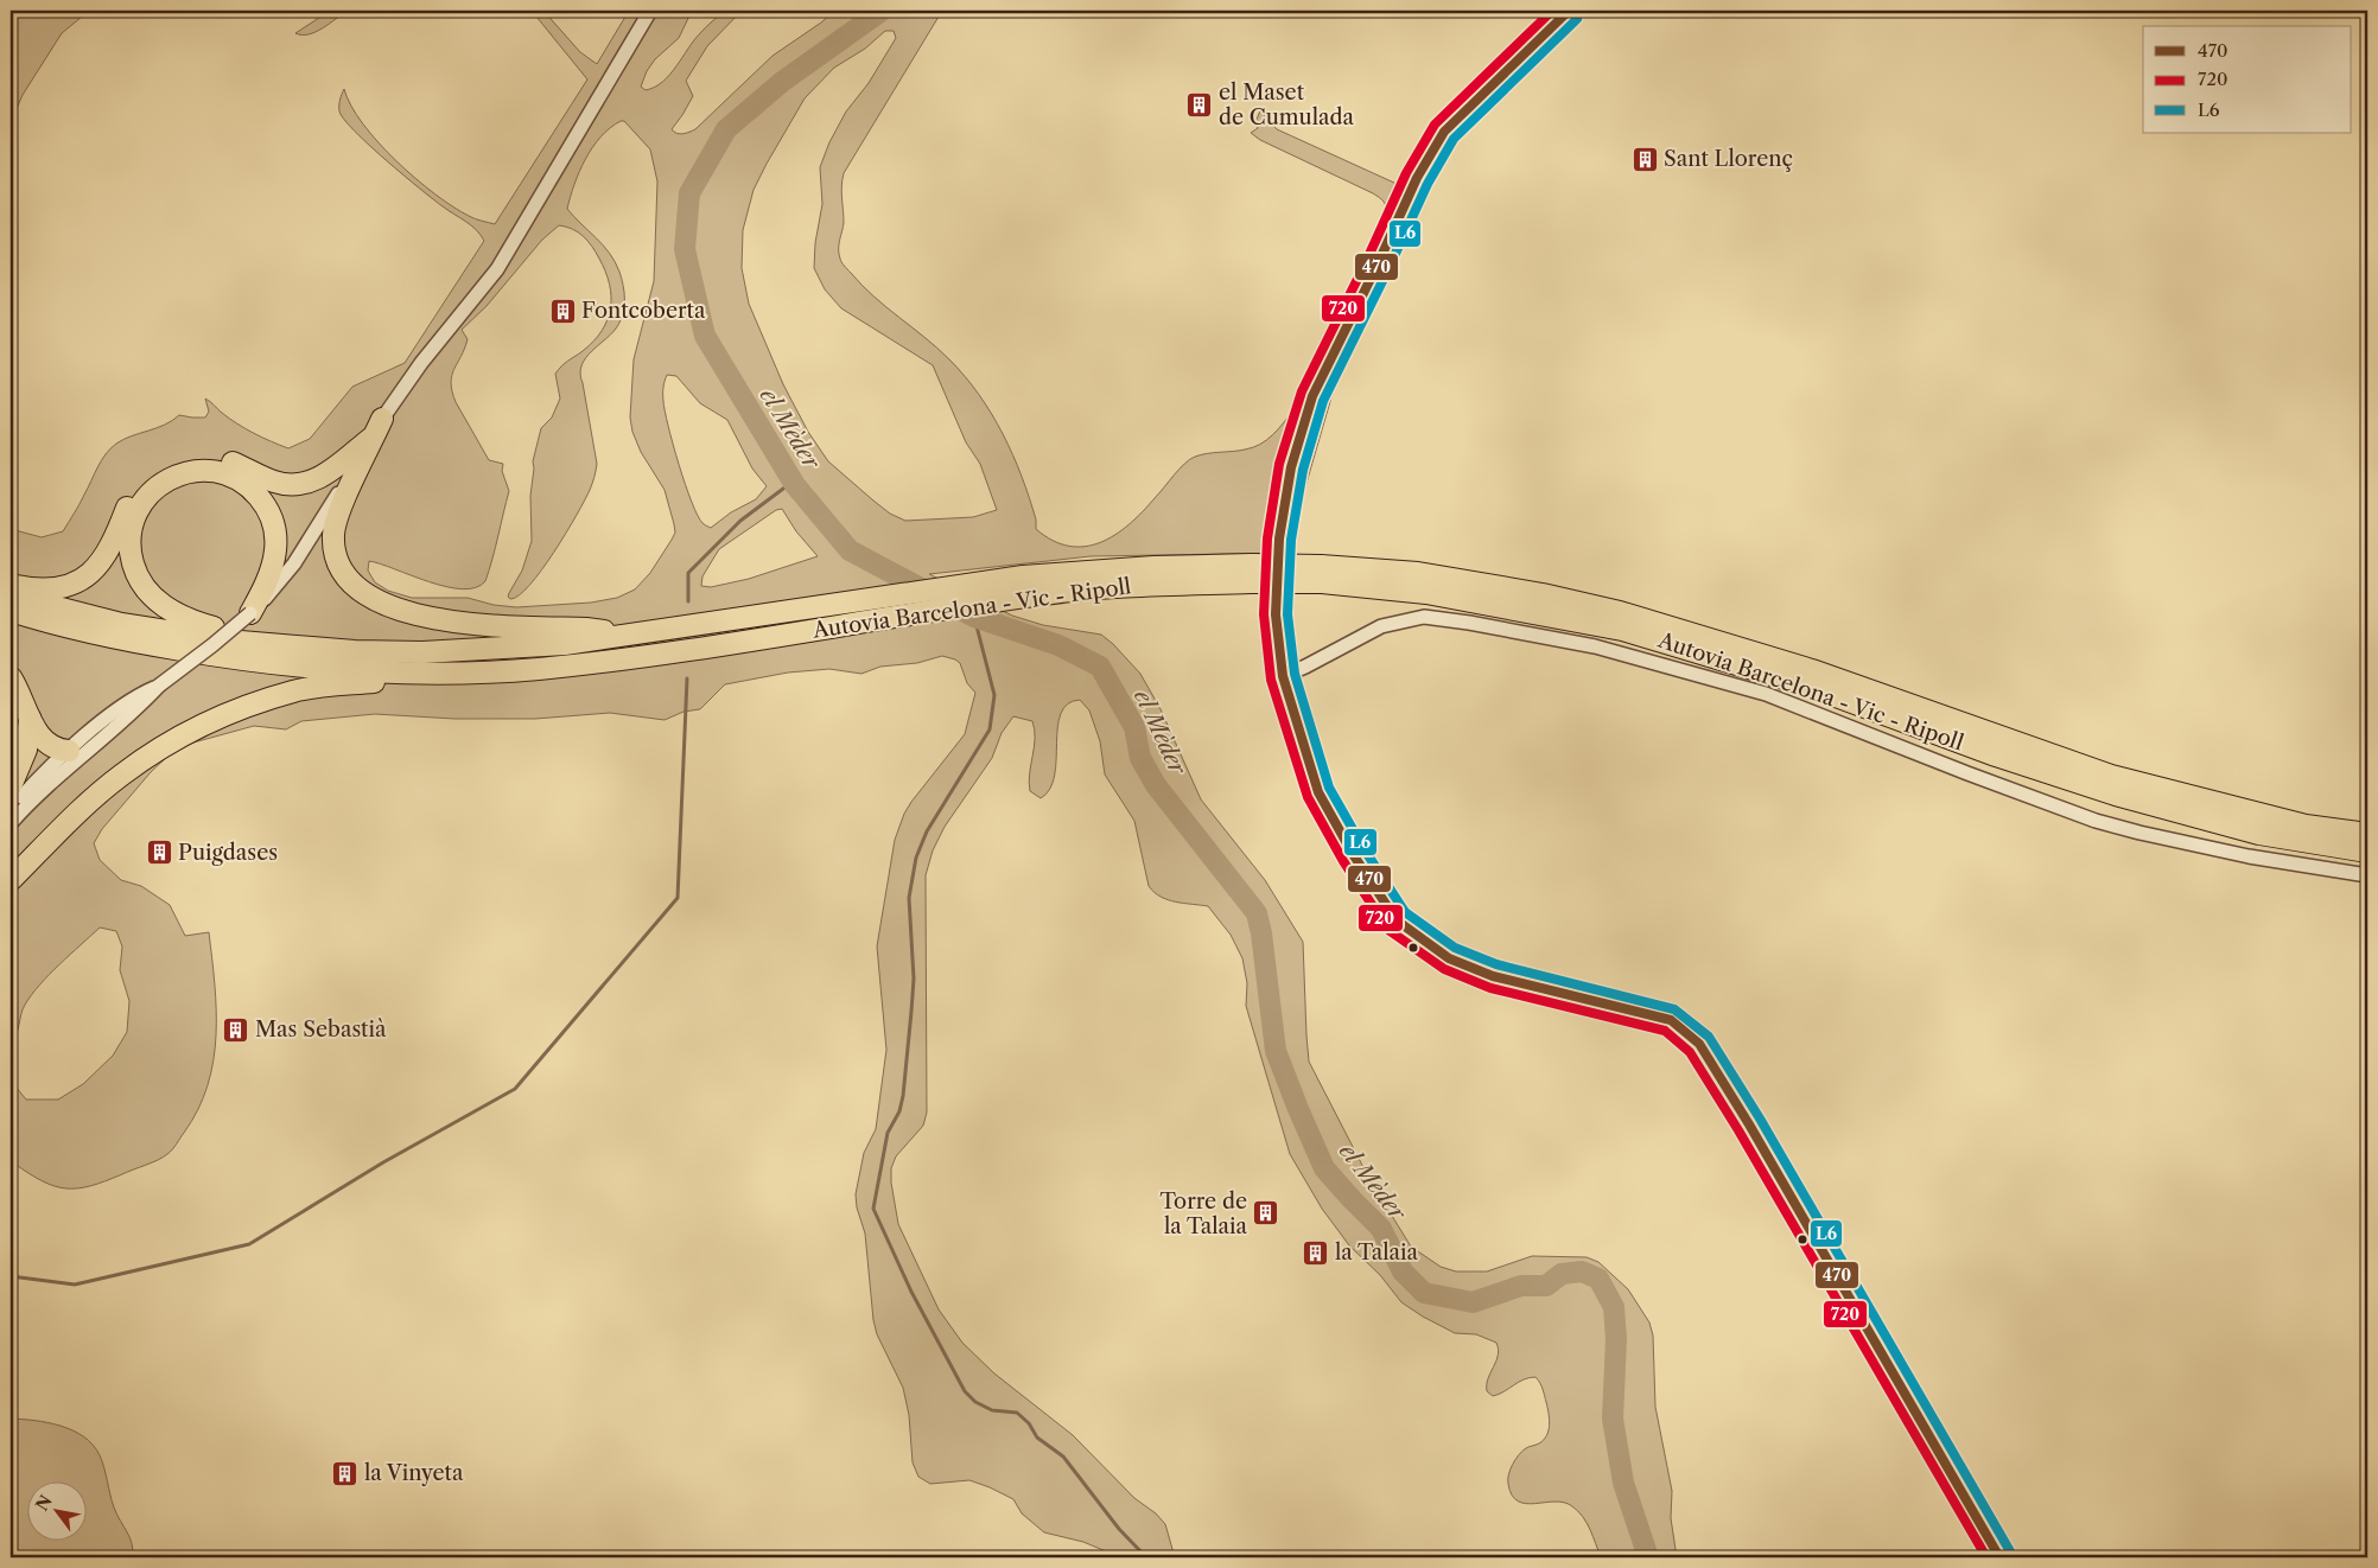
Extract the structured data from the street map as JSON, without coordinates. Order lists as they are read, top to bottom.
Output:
{
  "streets": {
    "highway": ["Autovia Barcelona - Vic - Ripoll"]
  },
  "water": ["el Mèder"],
  "places": {
    "building": [
      "el Maset de Cumulada",
      "Sant Llorenç",
      "Fontcoberta",
      "Puigdases",
      "Mas Sebastià",
      "Torre de la Talaia",
      "la Talaia",
      "la Vinyeta"
    ]
  },
  "lines": ["transit line 470", "transit line 720", "transit line L6"],
  "legend": ["470", "720", "L6"],
  "north": "top left"
}
